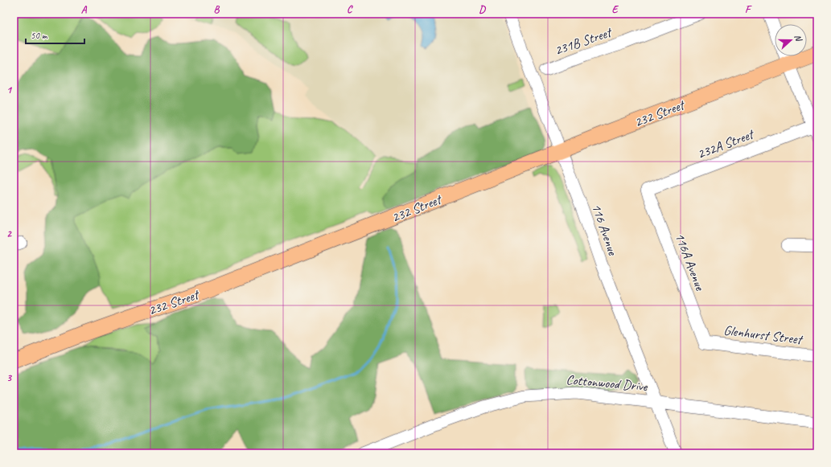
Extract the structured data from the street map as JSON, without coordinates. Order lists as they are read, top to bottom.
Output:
{
  "streets": {
    "main road": ["232 Street"],
    "street": [
      "231B Street",
      "232A Street",
      "116 Avenue",
      "116A Avenue",
      "Glenhurst Street",
      "Cottonwood Drive"
    ]
  },
  "crossings": [
    ["232 Street", "116 Avenue"],
    ["232A Street", "116A Avenue"],
    ["116 Avenue", "Cottonwood Drive"],
    ["116A Avenue", "Glenhurst Street"]
  ],
  "scale_bar": "50 m",
  "north": "right",
  "grid": {
    "columns": [
      "A",
      "B",
      "C",
      "D",
      "E",
      "F"
    ],
    "rows": ["1", "2", "3"]
  }
}
